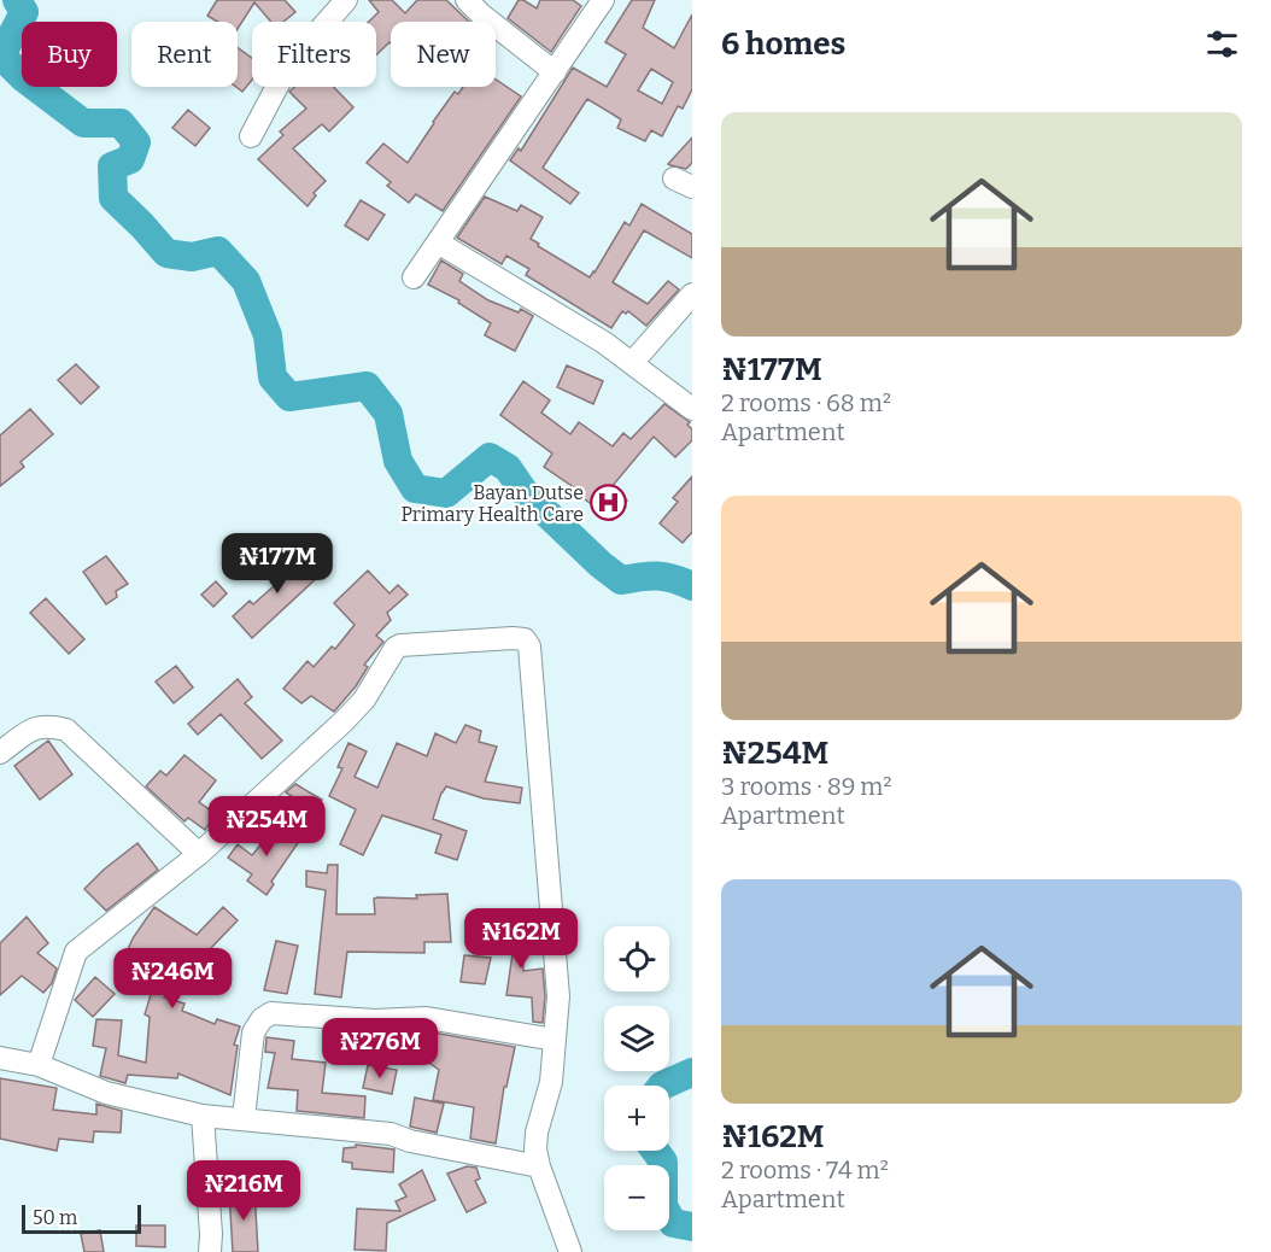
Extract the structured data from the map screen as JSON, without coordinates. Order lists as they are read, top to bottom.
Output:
{
  "places": {
    "hospital": ["Bayan Dutse Primary Health Care"]
  },
  "scale_bar": "50 m",
  "page": {
    "heading": "6 homes",
    "chip": [
      "Buy",
      "Rent",
      "Filters",
      "New"
    ],
    "list": [
      {
        "name": "₦177M",
        "note": "2 rooms · 68 m² · Apartment"
      },
      {
        "name": "₦254M",
        "note": "3 rooms · 89 m² · Apartment"
      },
      {
        "name": "₦162M",
        "note": "2 rooms · 74 m² · Apartment"
      }
    ],
    "price": [
      "₦177M",
      "₦254M",
      "₦162M",
      "₦246M",
      "₦276M",
      "₦216M"
    ],
    "map_buttons": ["+", "−"],
    "scale": "50 m"
  }
}
